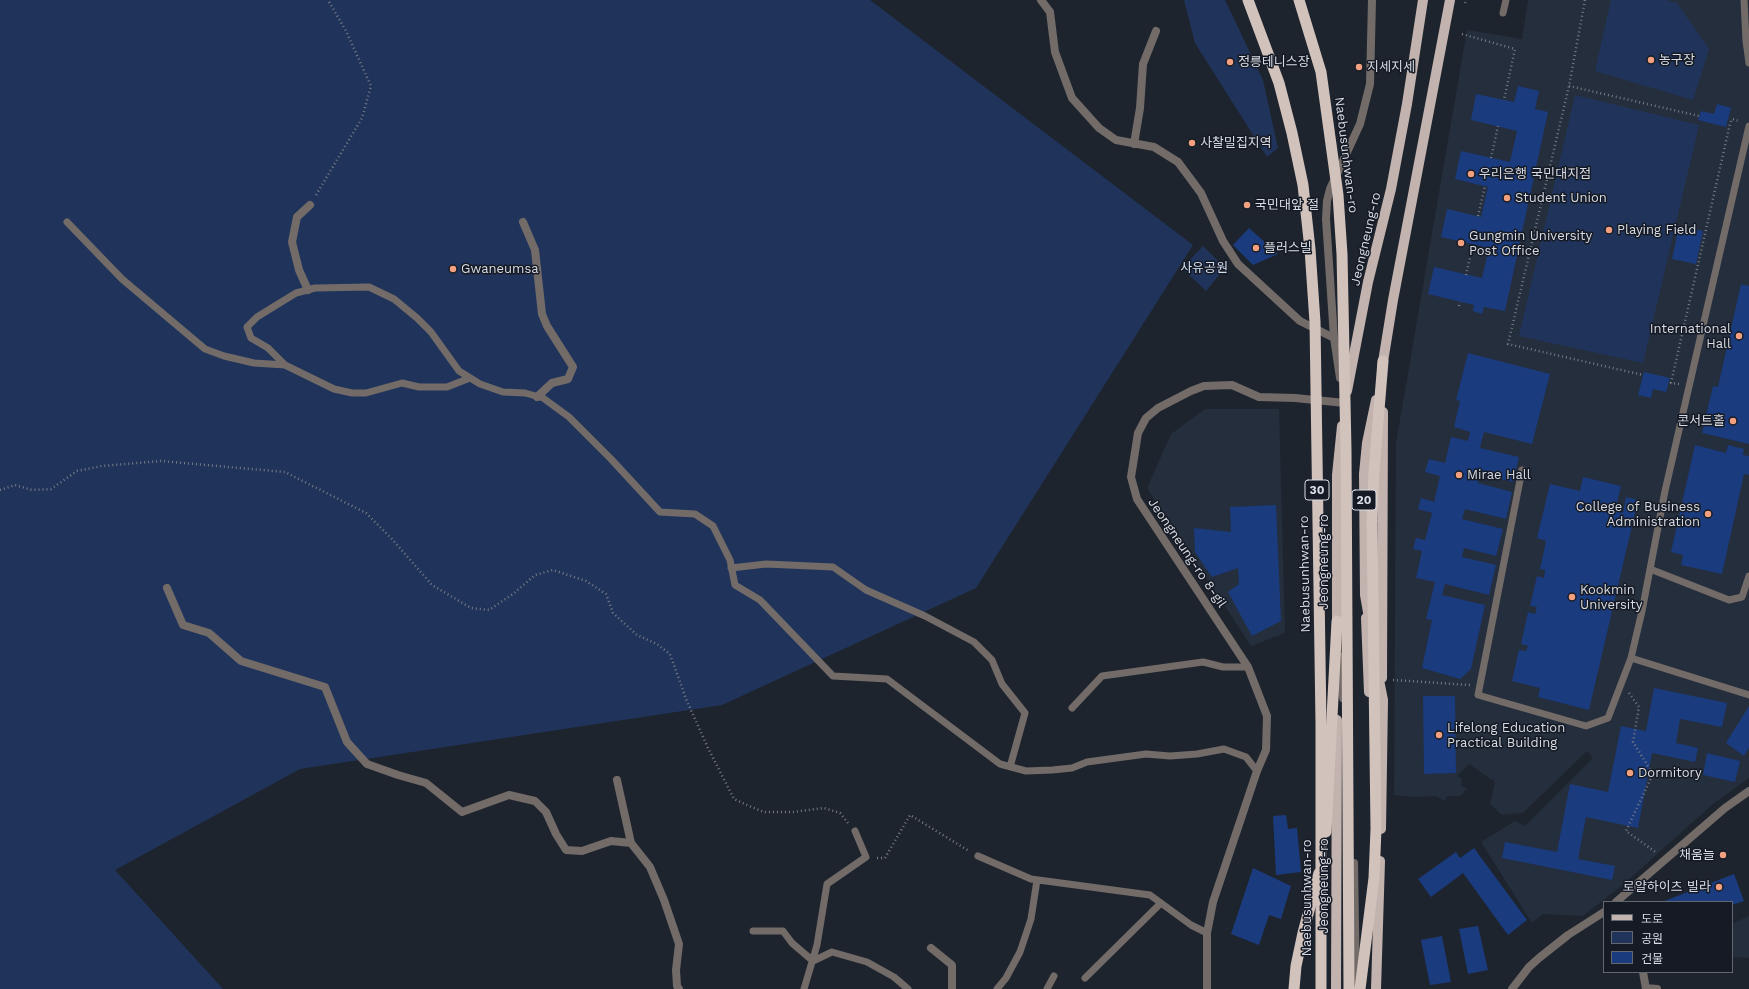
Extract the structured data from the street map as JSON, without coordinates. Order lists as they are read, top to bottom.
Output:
{
  "streets": {
    "highway": ["Naebusunhwan-ro", "30"],
    "main road": ["Jeongneung-ro", "20"],
    "street": ["Jeongneung-ro 8-gil"]
  },
  "crossings": [
    ["Jeongneung-ro", "Jeongneung-ro 8-gil"]
  ],
  "parks": ["사유공원"],
  "places": [
    "농구장",
    "정릉테니스장",
    "지세지세",
    "사찰밀집지역",
    "우리은행 국민대지점",
    "Student Union",
    "국민대앞 절",
    "Playing Field",
    "Gungmin University Post Office",
    "플러스빌",
    "Gwaneumsa",
    "International Hall",
    "콘서트홀",
    "Mirae Hall",
    "College of Business Administration",
    "Kookmin University",
    "Lifelong Education Practical Building",
    "Dormitory",
    "채움늘",
    "로얄하이츠 빌라"
  ],
  "legend": ["도로", "공원", "건물"]
}
